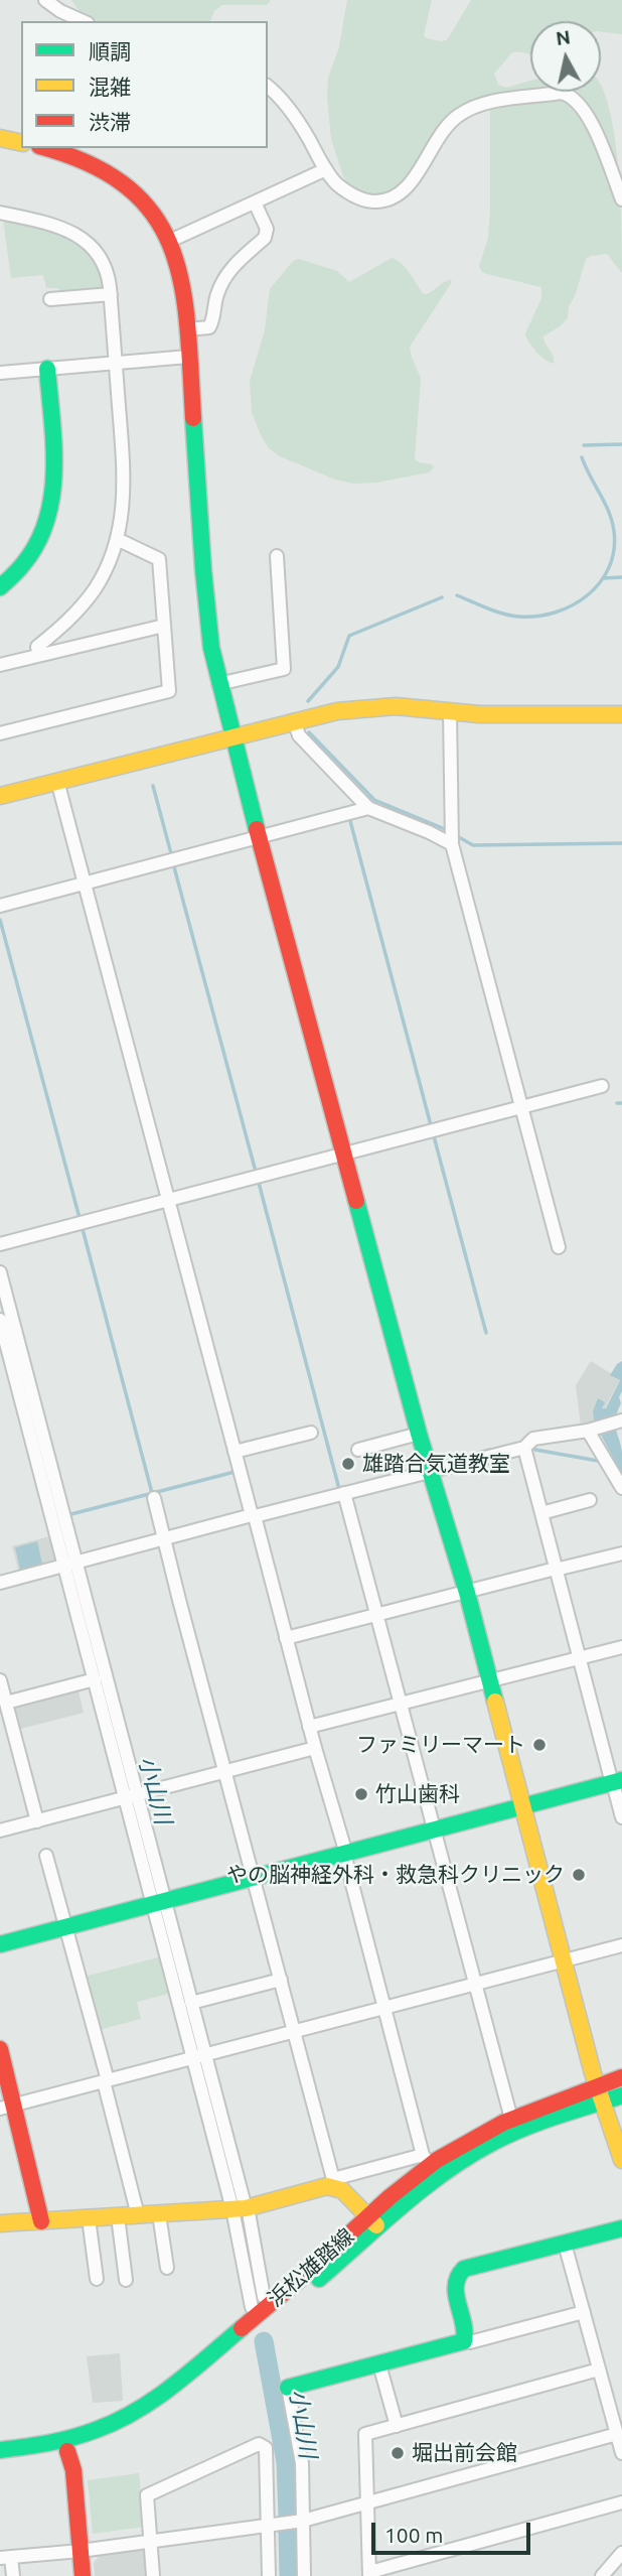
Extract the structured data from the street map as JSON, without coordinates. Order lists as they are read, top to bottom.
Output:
{
  "streets": {
    "street": ["浜松雄踏線"]
  },
  "water": ["小山川"],
  "places": [
    "雄踏合気道教室",
    "ファミリーマート",
    "竹山歯科",
    "やの脳神経外科・救急科クリニック",
    "堀出前会館"
  ],
  "legend": ["順調", "混雑", "渋滞"],
  "scale_bar": "100 m",
  "north": "top"
}
